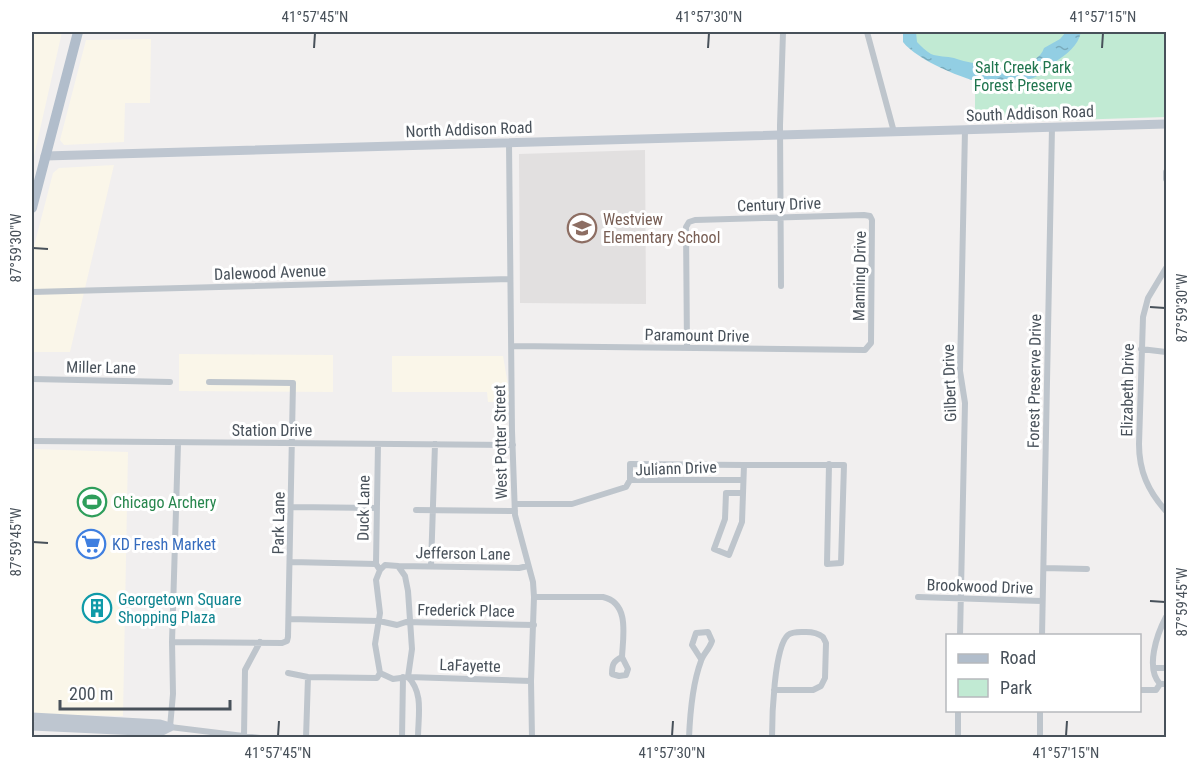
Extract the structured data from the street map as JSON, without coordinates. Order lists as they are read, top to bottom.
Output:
{
  "streets": {
    "street": [
      "South Addison Road",
      "North Addison Road",
      "Century Drive",
      "Dalewood Avenue",
      "Manning Drive",
      "Paramount Drive",
      "Miller Lane",
      "Forest Preserve Drive",
      "Gilbert Drive",
      "Elizabeth Drive",
      "Station Drive",
      "West Potter Street",
      "Juliann Drive",
      "Duck Lane",
      "Park Lane",
      "Jefferson Lane",
      "Brookwood Drive",
      "Frederick Place",
      "LaFayette"
    ]
  },
  "crossings": [
    ["South Addison Road", "North Addison Road"],
    ["South Addison Road", "Forest Preserve Drive"],
    ["South Addison Road", "Gilbert Drive"],
    ["North Addison Road", "West Potter Street"],
    ["Century Drive", "Manning Drive"],
    ["Century Drive", "Paramount Drive"],
    ["Dalewood Avenue", "West Potter Street"],
    ["Manning Drive", "Paramount Drive"],
    ["Paramount Drive", "West Potter Street"],
    ["Forest Preserve Drive", "Brookwood Drive"],
    ["Gilbert Drive", "Brookwood Drive"],
    ["Station Drive", "West Potter Street"],
    ["Station Drive", "Duck Lane"],
    ["Station Drive", "Park Lane"],
    ["West Potter Street", "Juliann Drive"],
    ["West Potter Street", "Jefferson Lane"],
    ["West Potter Street", "Frederick Place"],
    ["West Potter Street", "LaFayette"],
    ["Duck Lane", "Jefferson Lane"]
  ],
  "parks": ["Salt Creek Park Forest Preserve"],
  "places": {
    "school or university": ["Westview Elementary School"],
    "sports": ["Chicago Archery"],
    "supermarket": ["KD Fresh Market"],
    "building": ["Georgetown Square Shopping Plaza"]
  },
  "legend": ["Road", "Park"],
  "scale_bar": "200 m",
  "coordinates": [
    "41°57'45\"N",
    "41°57'30\"N",
    "41°57'15\"N",
    "87°59'30\"W",
    "87°59'45\"W"
  ]
}
